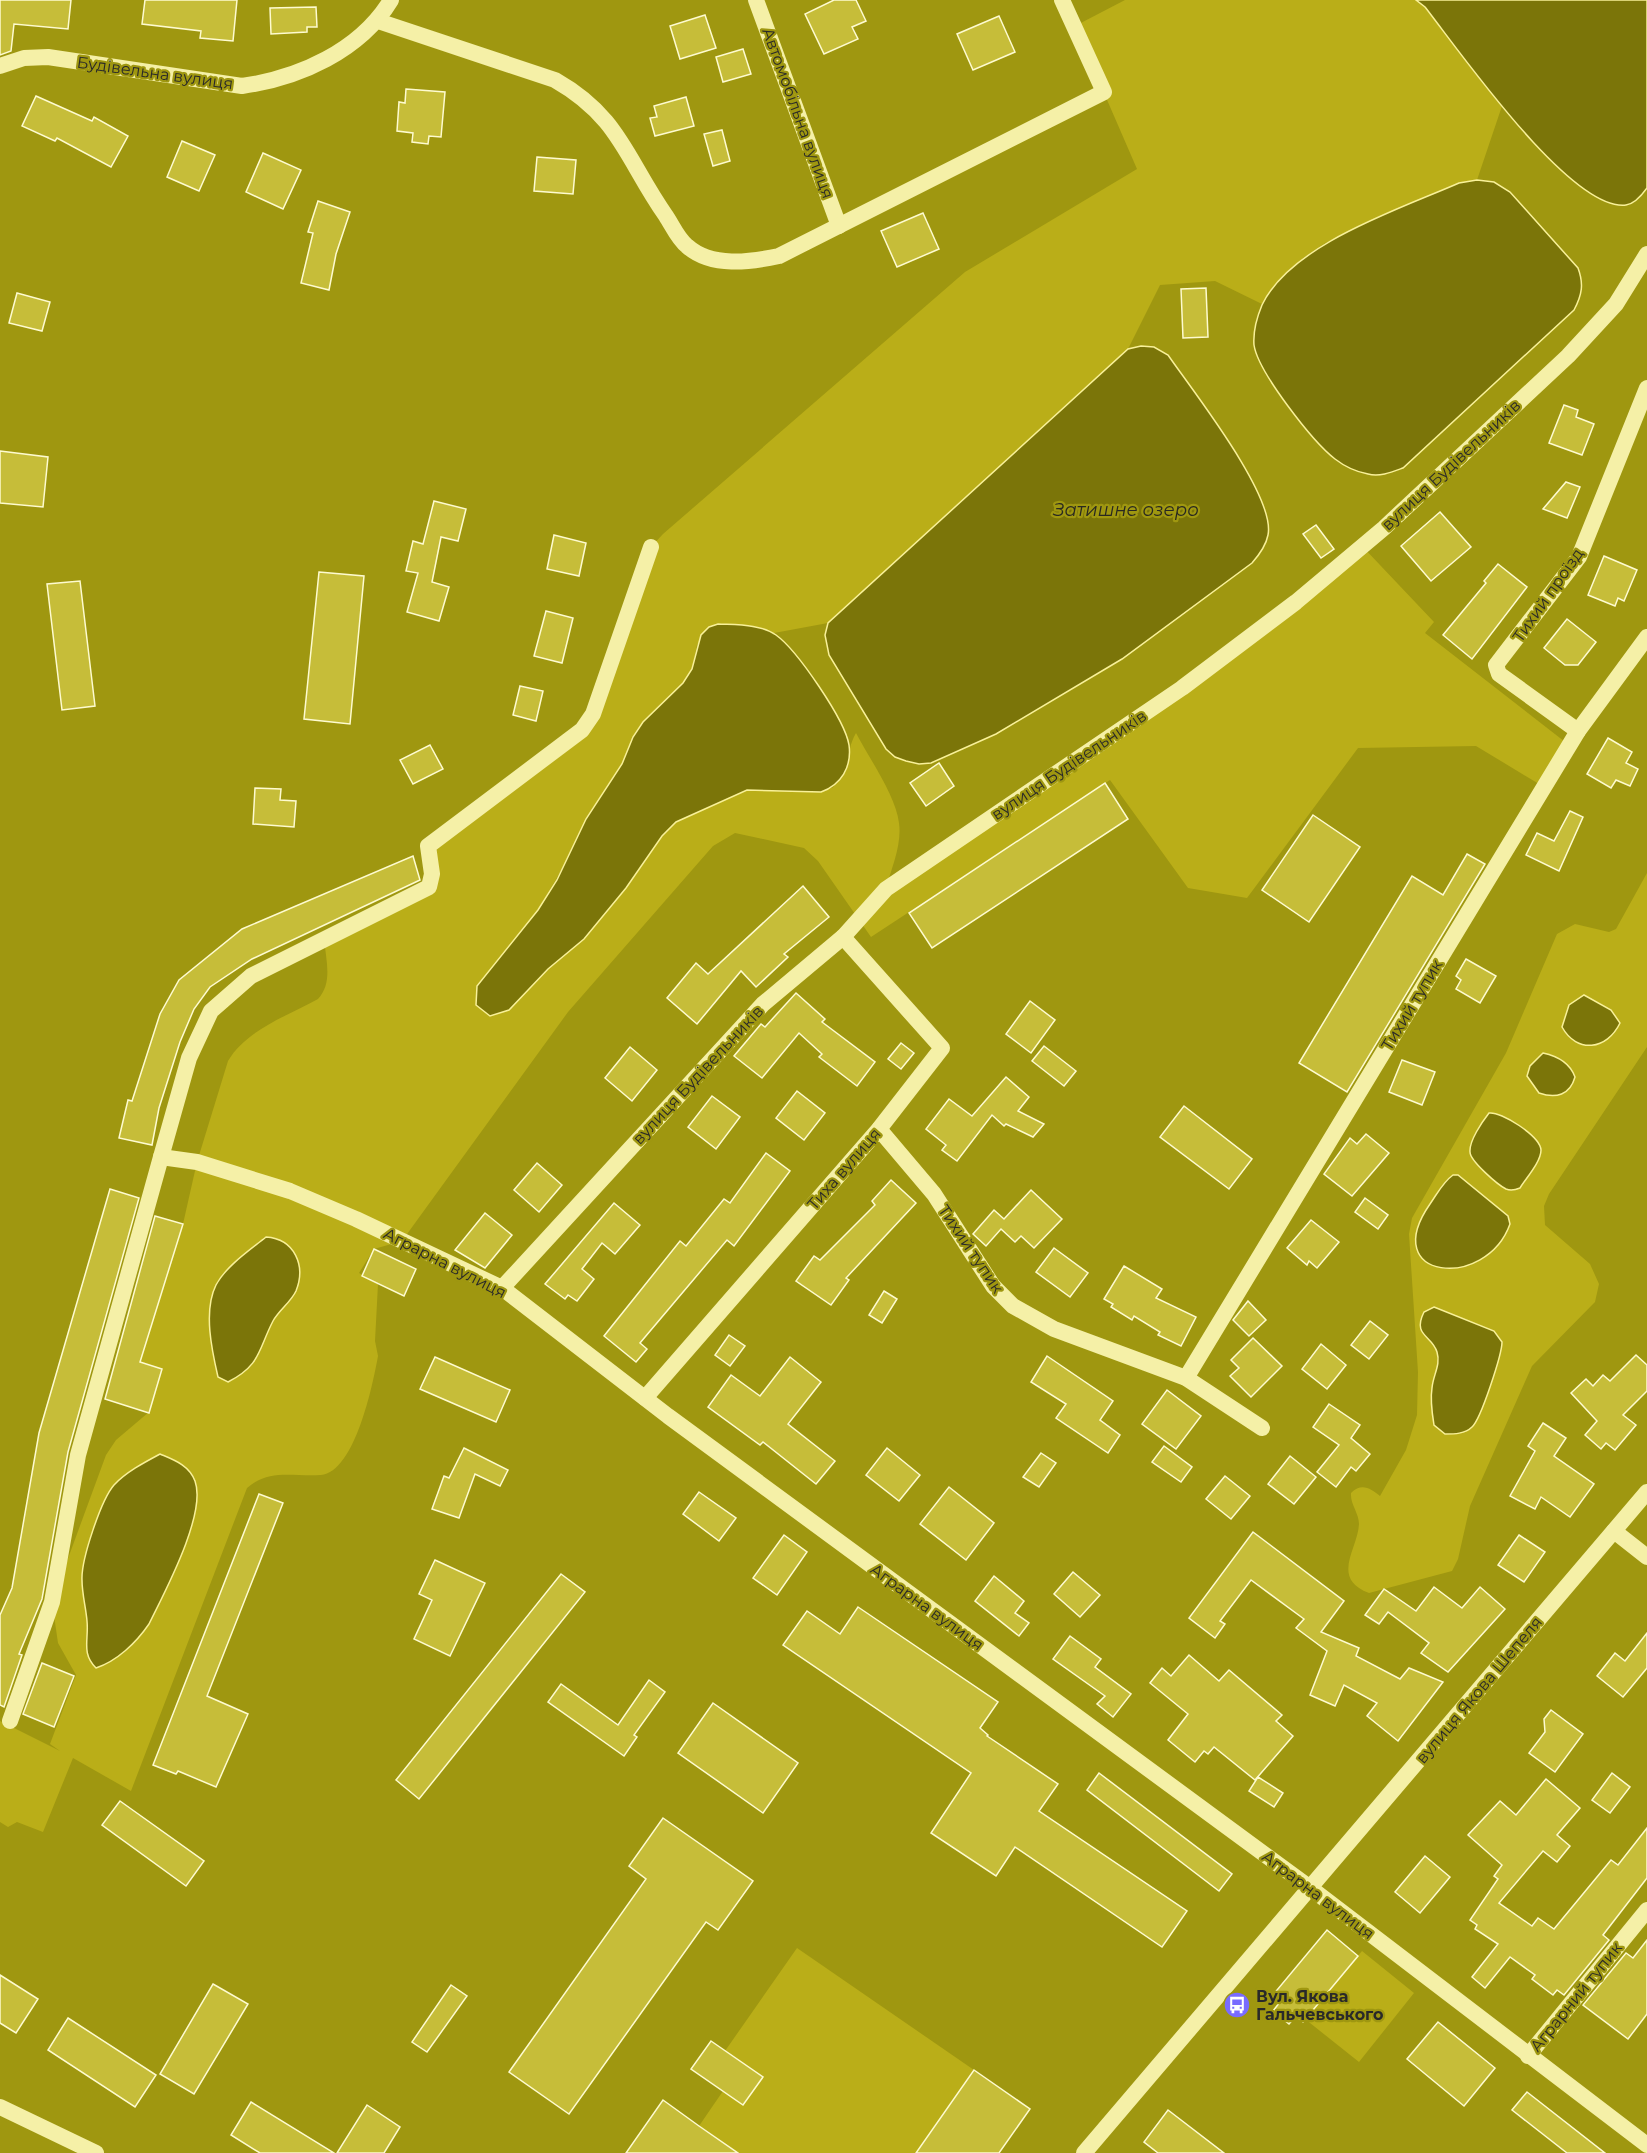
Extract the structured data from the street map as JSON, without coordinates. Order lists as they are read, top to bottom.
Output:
{
  "streets": {
    "street": [
      "Будівельна вулиця",
      "Автомобільна вулиця",
      "вулиця Будівельників",
      "Тихий проїзд",
      "Тихий тупик",
      "Тиха вулиця",
      "Аграрна вулиця",
      "вулиця Якова Шепеля",
      "Аграрний тупик"
    ]
  },
  "crossings": [
    ["вулиця Будівельників", "Тиха вулиця"],
    ["вулиця Будівельників", "Аграрна вулиця"],
    ["Тихий проїзд", "Тихий тупик"],
    ["Тихий тупик", "Тиха вулиця"],
    ["Тиха вулиця", "Аграрна вулиця"],
    ["Аграрна вулиця", "вулиця Якова Шепеля"],
    ["Аграрна вулиця", "Аграрний тупик"]
  ],
  "water": ["Затишне озеро"],
  "places": {
    "bus stop": ["Вул. Якова Гальчевського"]
  }
}
